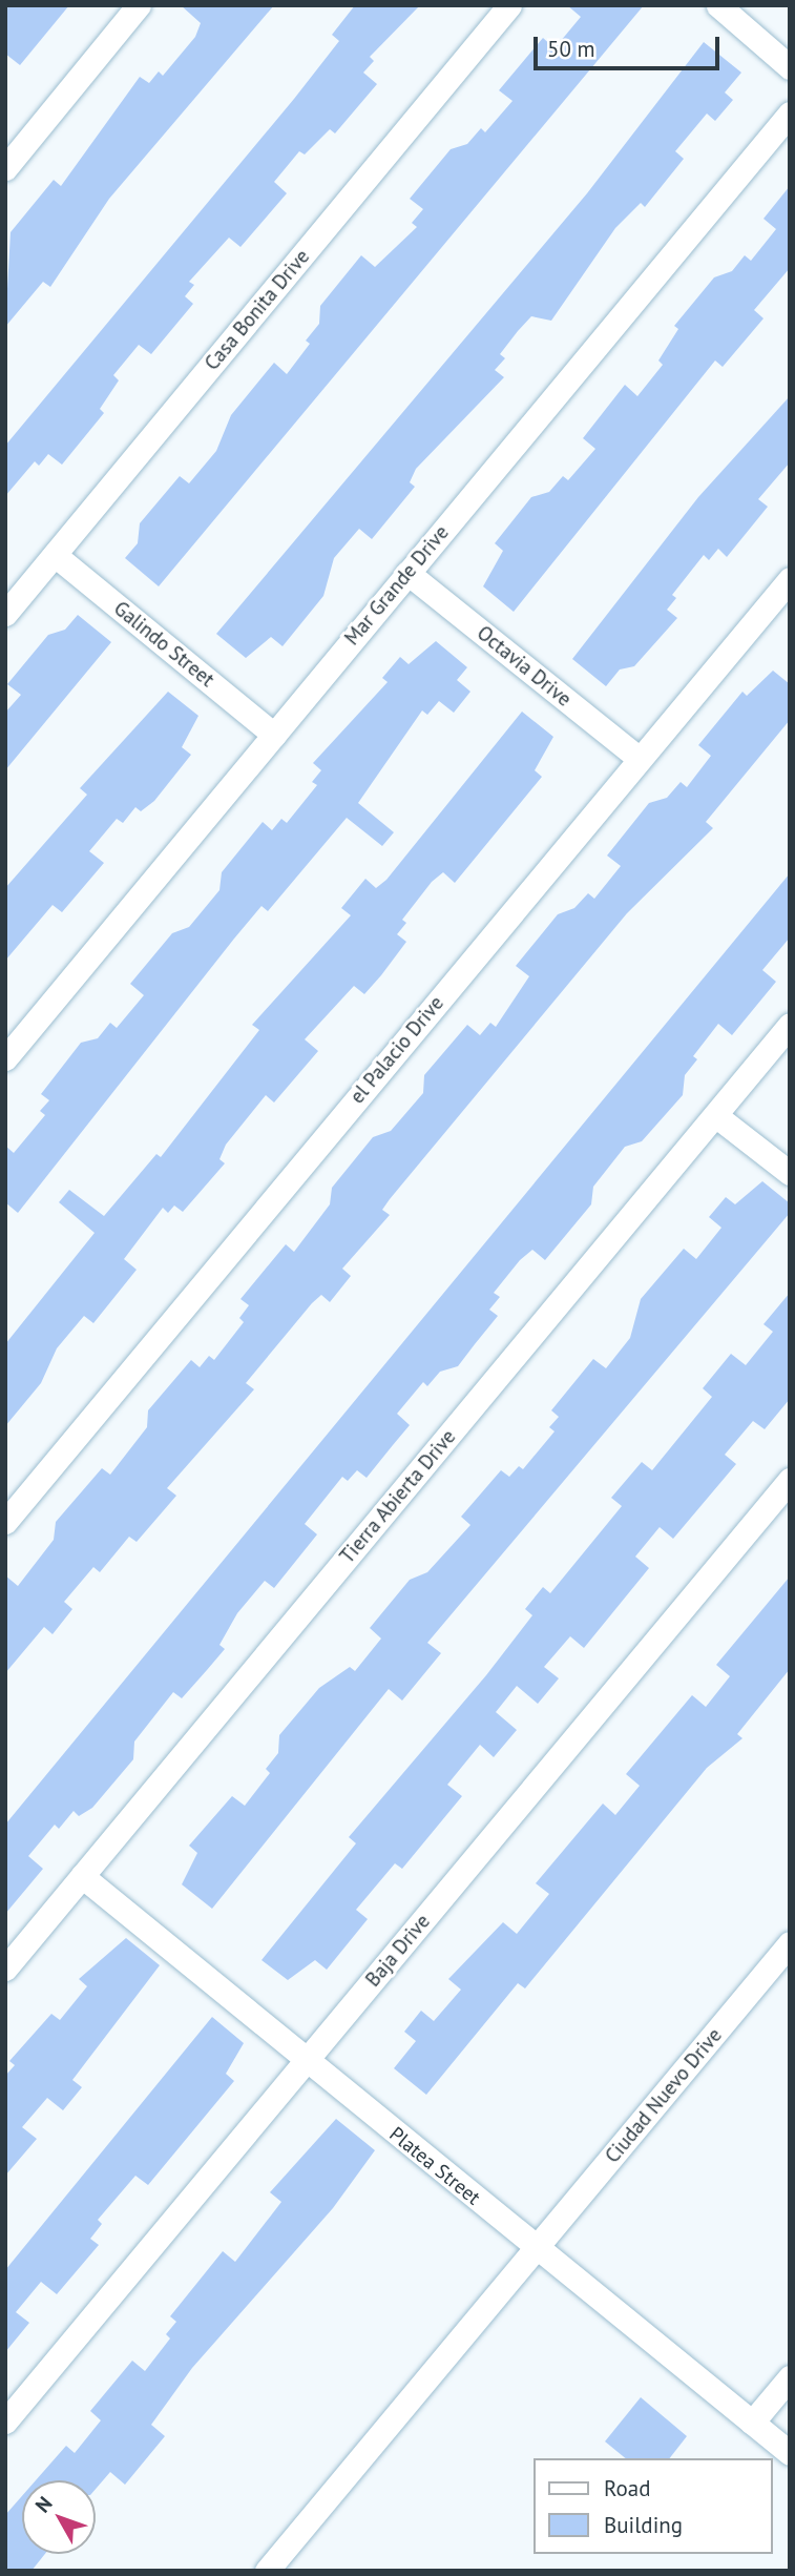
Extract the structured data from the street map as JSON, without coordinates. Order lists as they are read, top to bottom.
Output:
{
  "streets": {
    "street": [
      "Casa Bonita Drive",
      "Mar Grande Drive",
      "Galindo Street",
      "Octavia Drive",
      "el Palacio Drive",
      "Tierra Abierta Drive",
      "Baja Drive",
      "Ciudad Nuevo Drive",
      "Platea Street"
    ]
  },
  "crossings": [
    ["Casa Bonita Drive", "Galindo Street"],
    ["Mar Grande Drive", "Galindo Street"],
    ["Mar Grande Drive", "Octavia Drive"],
    ["Octavia Drive", "el Palacio Drive"],
    ["Tierra Abierta Drive", "Platea Street"],
    ["Baja Drive", "Platea Street"],
    ["Ciudad Nuevo Drive", "Platea Street"]
  ],
  "legend": ["Road", "Building"],
  "scale_bar": "50 m",
  "north": "top left"
}
